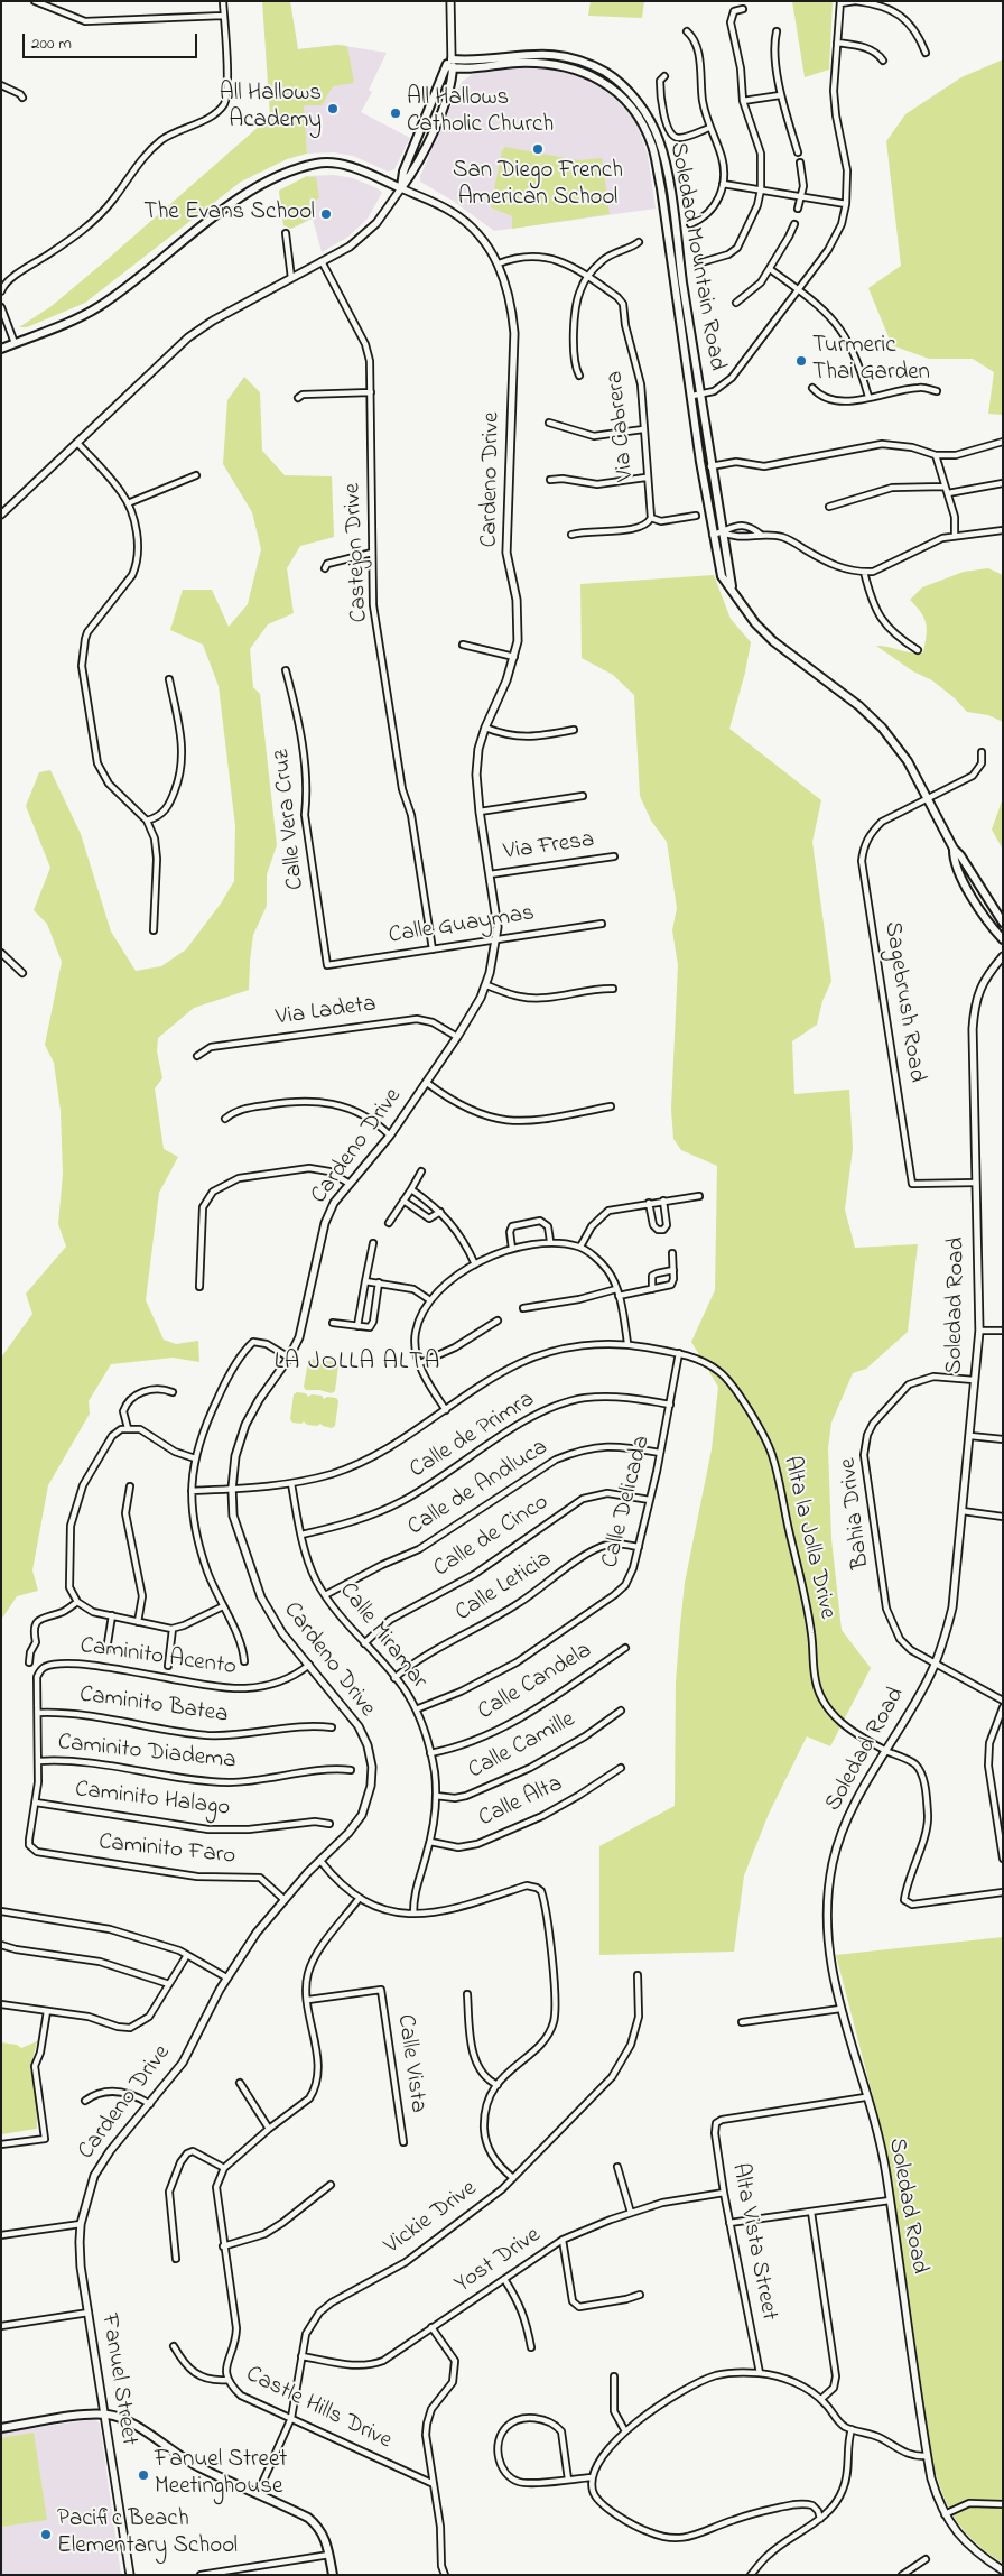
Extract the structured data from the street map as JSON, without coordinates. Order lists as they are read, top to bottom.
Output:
{
  "streets": {
    "main road": ["Soledad Mountain Road"],
    "street": [
      "Via Cabrera",
      "Cardeno Drive",
      "Castejon Drive",
      "Calle Vera Cruz",
      "Via Fresa",
      "Calle Guaymas",
      "Sagebrush Road",
      "Via Ladeta",
      "Soledad Road",
      "Calle de Primra",
      "Calle de Andluca",
      "Calle Delicada",
      "Bahia Drive",
      "Calle de Cinco",
      "Alta la Jolla Drive",
      "Calle Leticia",
      "Calle Miramar",
      "Caminito Acento",
      "Calle Candela",
      "Caminito Batea",
      "Calle Camille",
      "Caminito Diadema",
      "Caminito Halago",
      "Calle Alta",
      "Caminito Faro",
      "Calle Vista",
      "Vickie Drive",
      "Alta Vista Street",
      "Yost Drive",
      "Fanuel Street",
      "Castle Hills Drive"
    ]
  },
  "crossings": [
    ["Soledad Mountain Road", "Sagebrush Road"],
    ["Via Cabrera", "Cardeno Drive"],
    ["Cardeno Drive", "Via Fresa"],
    ["Cardeno Drive", "Calle Guaymas"],
    ["Cardeno Drive", "Via Ladeta"],
    ["Cardeno Drive", "Alta la Jolla Drive"],
    ["Cardeno Drive", "Caminito Acento"],
    ["Cardeno Drive", "Caminito Faro"],
    ["Cardeno Drive", "Fanuel Street"],
    ["Castejon Drive", "Calle Guaymas"],
    ["Calle Vera Cruz", "Calle Guaymas"],
    ["Sagebrush Road", "Soledad Road"],
    ["Soledad Road", "Bahia Drive"],
    ["Soledad Road", "Alta la Jolla Drive"],
    ["Soledad Road", "Alta Vista Street"],
    ["Calle de Primra", "Calle Delicada"],
    ["Calle de Primra", "Calle Miramar"],
    ["Calle de Andluca", "Calle Delicada"],
    ["Calle de Andluca", "Calle Miramar"],
    ["Calle Delicada", "Calle de Cinco"],
    ["Calle Delicada", "Alta la Jolla Drive"],
    ["Calle Delicada", "Calle Leticia"],
    ["Calle Delicada", "Calle Miramar"],
    ["Calle de Cinco", "Calle Miramar"],
    ["Alta la Jolla Drive", "Calle Miramar"],
    ["Calle Leticia", "Calle Miramar"],
    ["Calle Miramar", "Calle Candela"],
    ["Calle Miramar", "Calle Camille"],
    ["Calle Miramar", "Calle Alta"],
    ["Caminito Acento", "Caminito Batea"],
    ["Caminito Halago", "Caminito Faro"],
    ["Vickie Drive", "Yost Drive"],
    ["Vickie Drive", "Castle Hills Drive"],
    ["Alta Vista Street", "Yost Drive"]
  ],
  "districts": ["LA JOLLA ALTA"],
  "places": [
    "All Hallows Academy",
    "All Hallows Catholic Church",
    "San Diego French American School",
    "The Evans School",
    "Turmeric Thai Garden",
    "Fanuel Street Meetinghouse",
    "Pacific Beach Elementary School"
  ],
  "scale_bar": "200 m"
}
